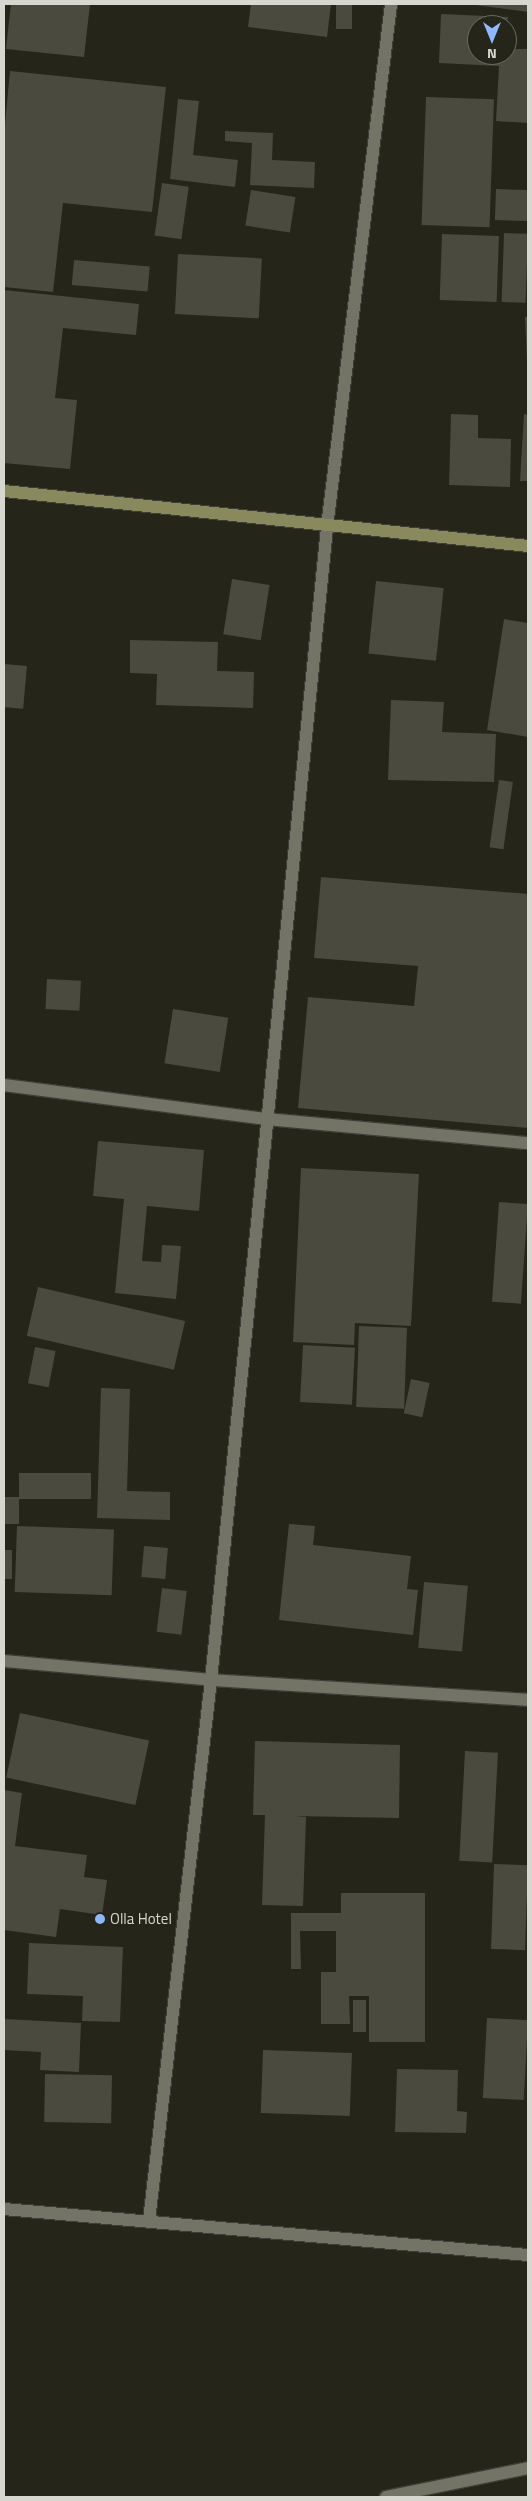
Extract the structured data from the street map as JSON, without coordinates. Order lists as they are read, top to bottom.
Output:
{
  "places": ["Olla Hotel"],
  "north": "bottom"
}
